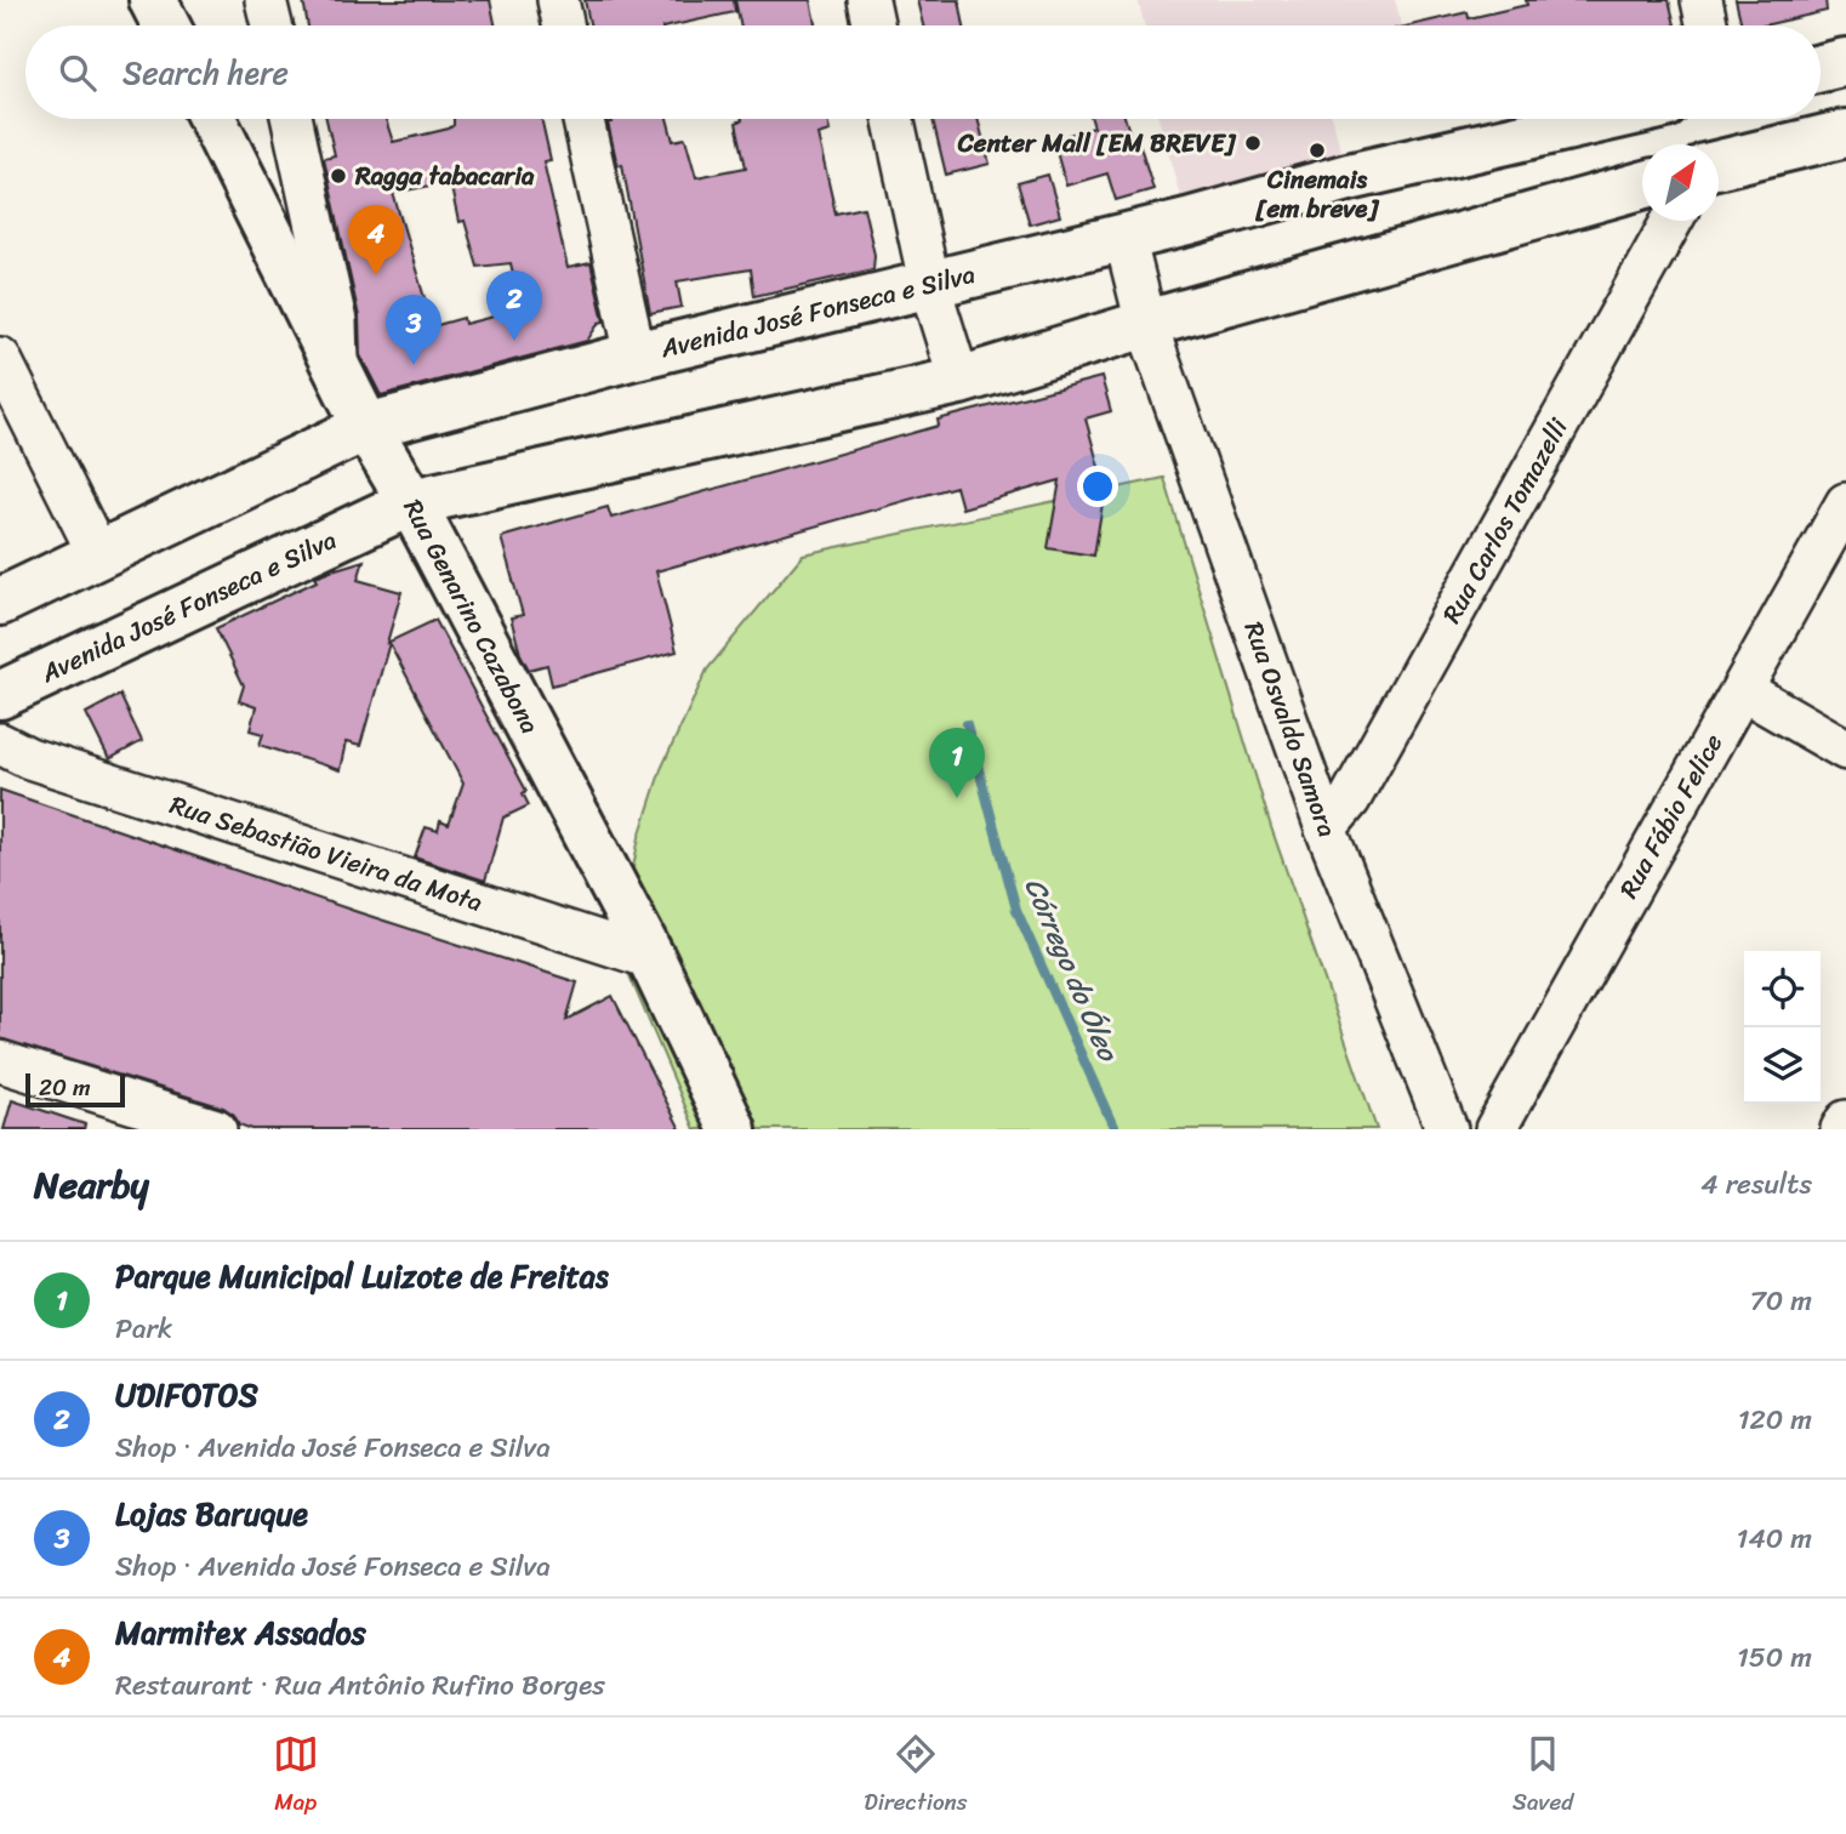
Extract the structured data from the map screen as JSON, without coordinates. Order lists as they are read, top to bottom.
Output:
{
  "streets": {
    "main road": ["Avenida José Fonseca e Silva", "Rua Genarino Cazabona"],
    "street": [
      "Rua Carlos Tomazelli",
      "Rua Osvaldo Samora",
      "Rua Fábio Felice",
      "Rua Sebastião Vieira da Mota"
    ]
  },
  "crossings": [
    ["Avenida José Fonseca e Silva", "Rua Genarino Cazabona"],
    ["Avenida José Fonseca e Silva", "Rua Osvaldo Samora"],
    ["Rua Carlos Tomazelli", "Rua Osvaldo Samora"],
    ["Rua Genarino Cazabona", "Rua Sebastião Vieira da Mota"]
  ],
  "water": ["Córrego do Óleo"],
  "places": ["Center Mall [EM BREVE]", "Cinemais [em breve]", "Ragga tabacaria"],
  "scale_bar": "20 m",
  "north": "top right",
  "page": {
    "search": "Search here",
    "pins": [
      "4",
      "2",
      "3",
      "1"
    ],
    "scale": "20 m",
    "heading": ["Nearby", "4 results"],
    "list": [
      {
        "mark": "1",
        "name": "Parque Municipal Luizote de Freitas",
        "note": "Park",
        "value": "70 m"
      },
      {
        "mark": "2",
        "name": "UDIFOTOS",
        "note": "Shop · Avenida José Fonseca e Silva",
        "value": "120 m"
      },
      {
        "mark": "3",
        "name": "Lojas Baruque",
        "note": "Shop · Avenida José Fonseca e Silva",
        "value": "140 m"
      },
      {
        "mark": "4",
        "name": "Marmitex Assados",
        "note": "Restaurant · Rua Antônio Rufino Borges",
        "value": "150 m"
      }
    ],
    "nav": ["Map", "Directions", "Saved"]
  }
}
